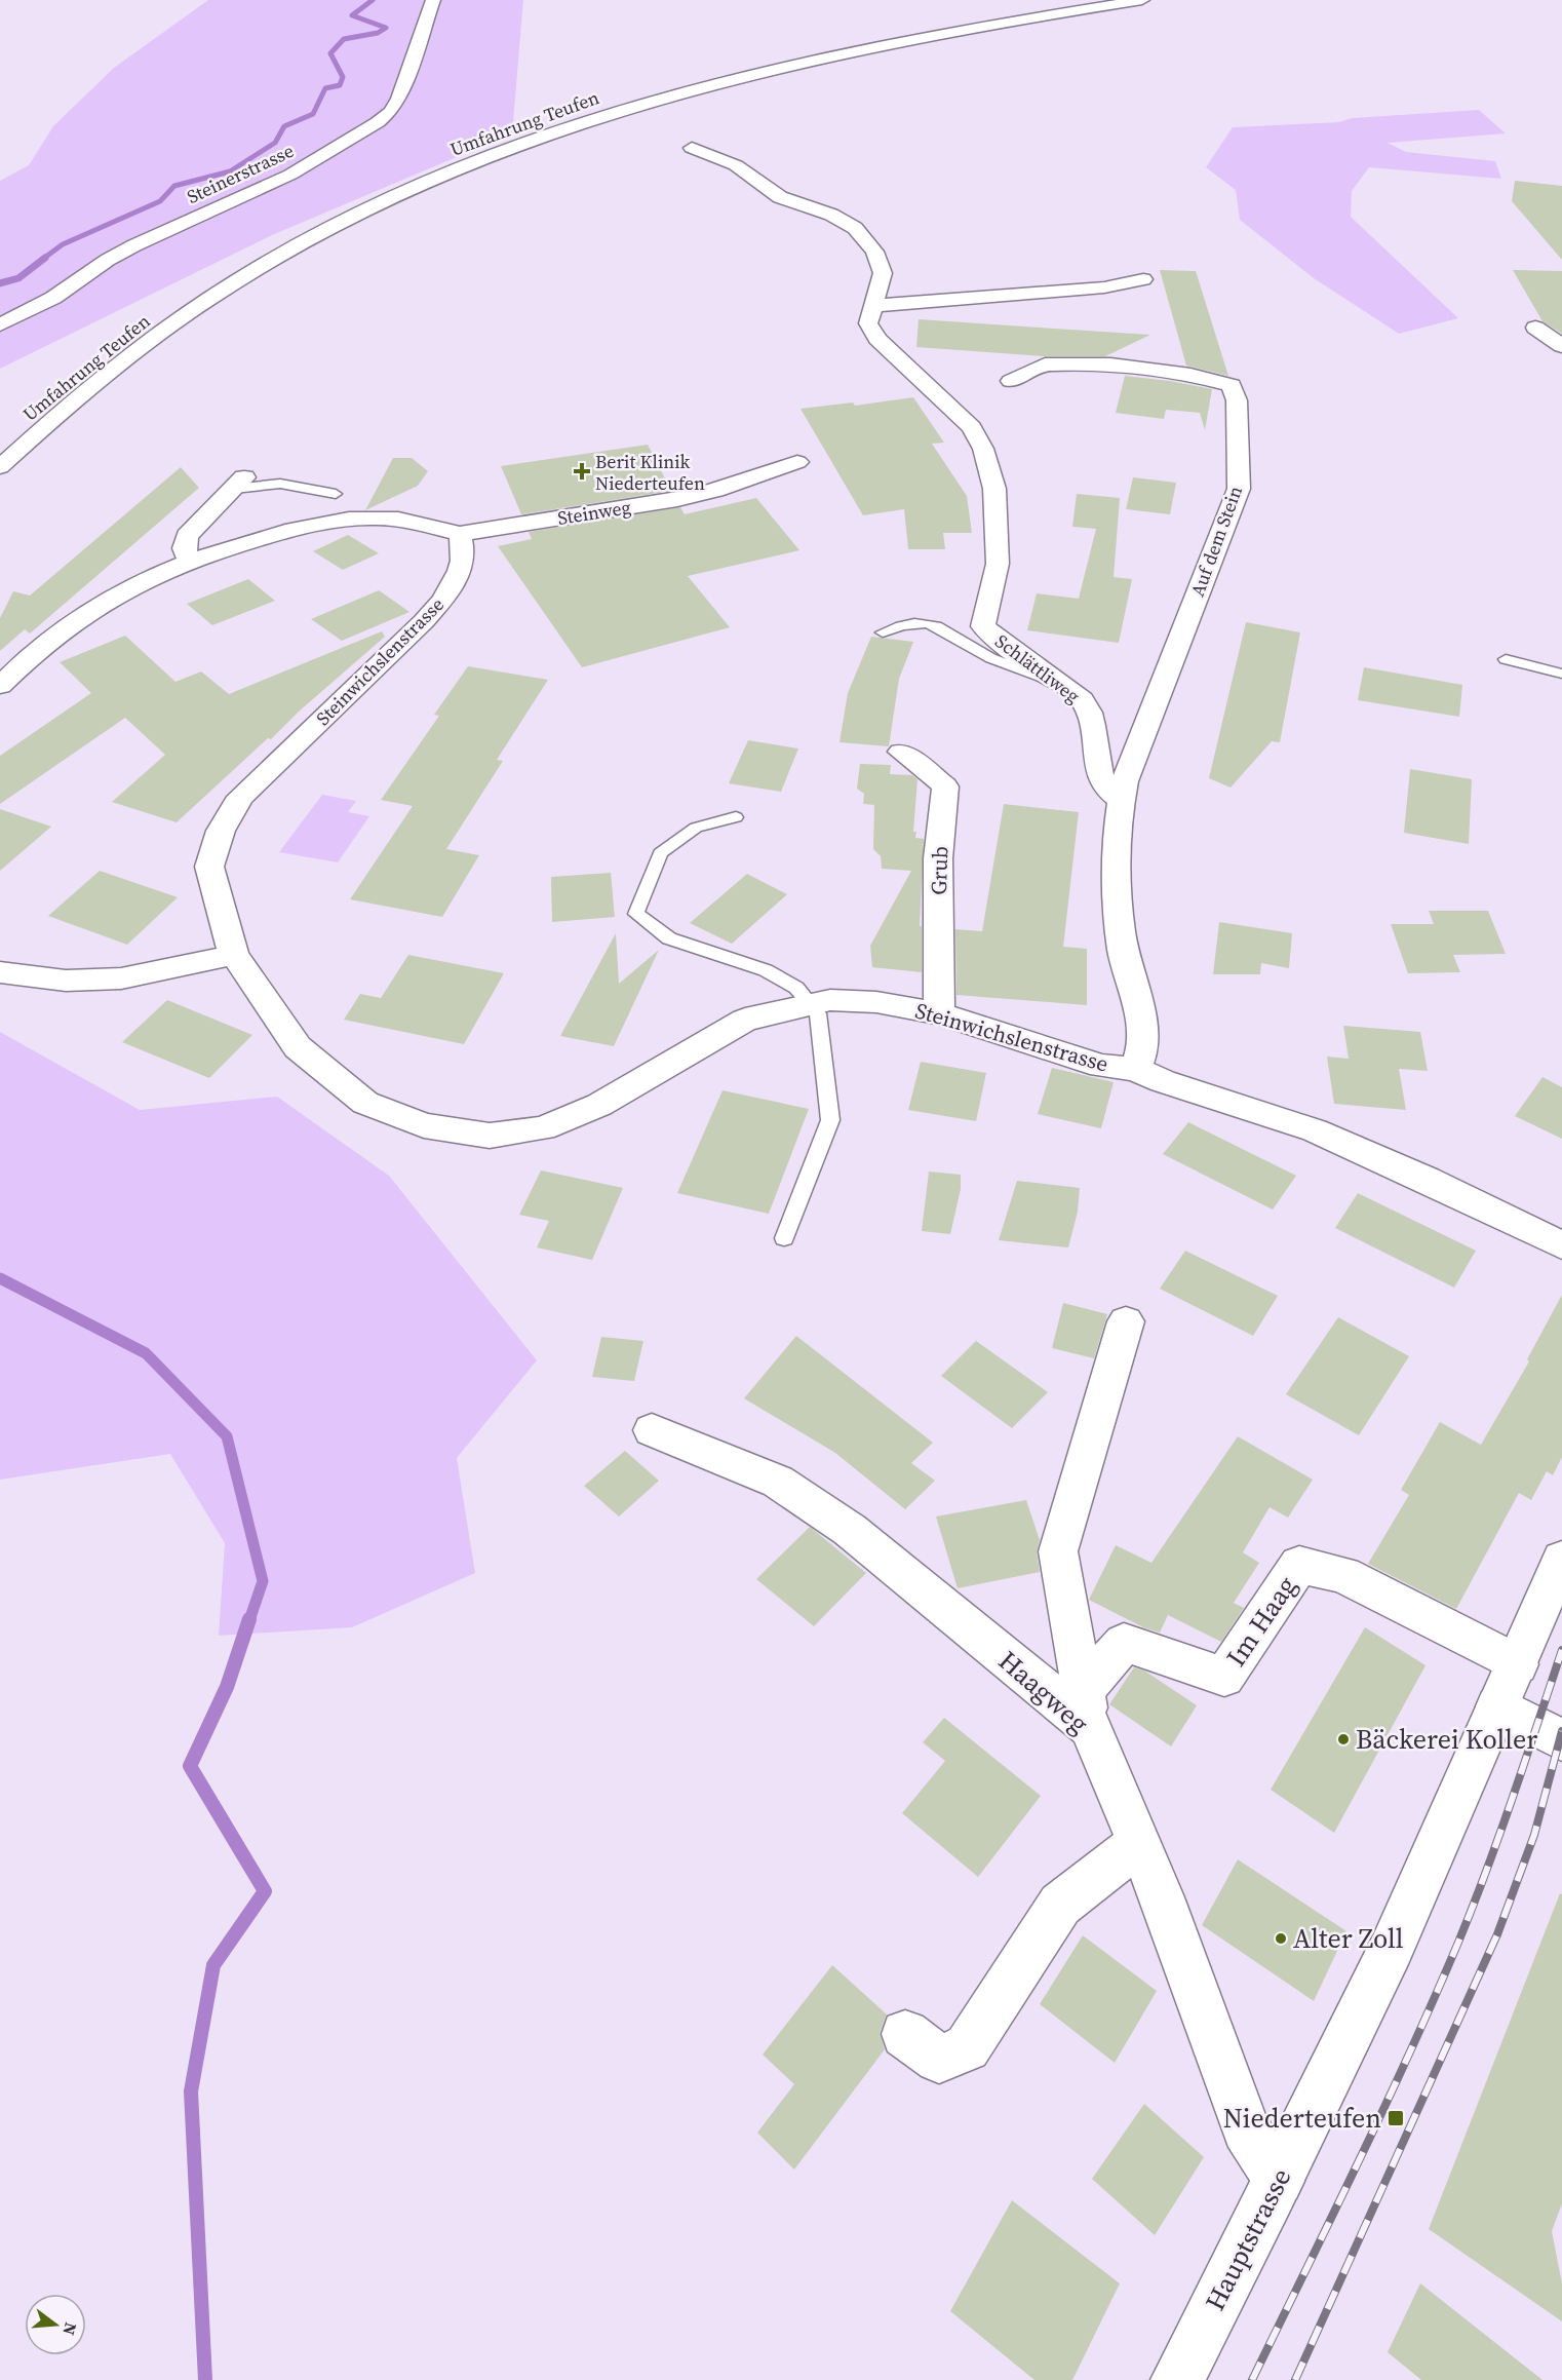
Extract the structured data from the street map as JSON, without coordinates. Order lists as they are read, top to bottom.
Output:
{
  "streets": {
    "street": [
      "Umfahrung Teufen",
      "Steinerstrasse",
      "Steinweg",
      "Auf dem Stein",
      "Steinwichslenstrasse",
      "Schlättliweg",
      "Grub",
      "Im Haag",
      "Haagweg",
      "Hauptstrasse"
    ]
  },
  "crossings": [
    ["Steinweg", "Steinwichslenstrasse"],
    ["Auf dem Stein", "Schlättliweg"],
    ["Steinwichslenstrasse", "Grub"],
    ["Im Haag", "Haagweg"],
    ["Im Haag", "Hauptstrasse"],
    ["Haagweg", "Hauptstrasse"]
  ],
  "places": {
    "health": ["Berit Klinik Niederteufen"],
    "other": ["Bäckerei Koller", "Alter Zoll"],
    "transit": ["Niederteufen"]
  },
  "north": "right"
}
